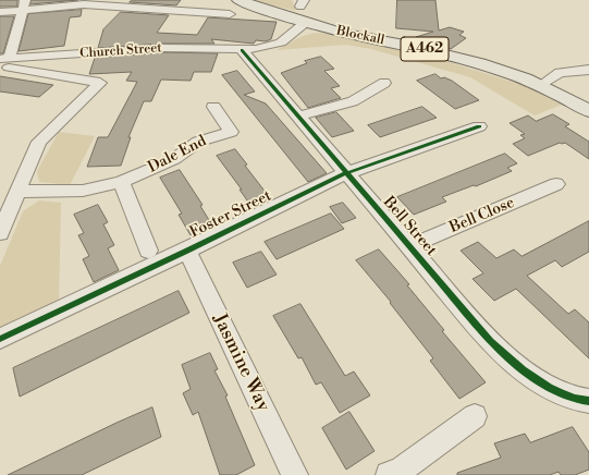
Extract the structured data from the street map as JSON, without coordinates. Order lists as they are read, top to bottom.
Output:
{
  "streets": {
    "main road": ["Blockall", "A462"],
    "street": [
      "Church Street",
      "Dale End",
      "Foster Street",
      "Bell Close",
      "Bell Street",
      "Jasmine Way"
    ]
  },
  "crossings": [
    ["Blockall", "A462"],
    ["Blockall", "Church Street"],
    ["A462", "Church Street"],
    ["Church Street", "Bell Street"],
    ["Foster Street", "Bell Street"],
    ["Foster Street", "Jasmine Way"],
    ["Bell Close", "Bell Street"]
  ]
}
